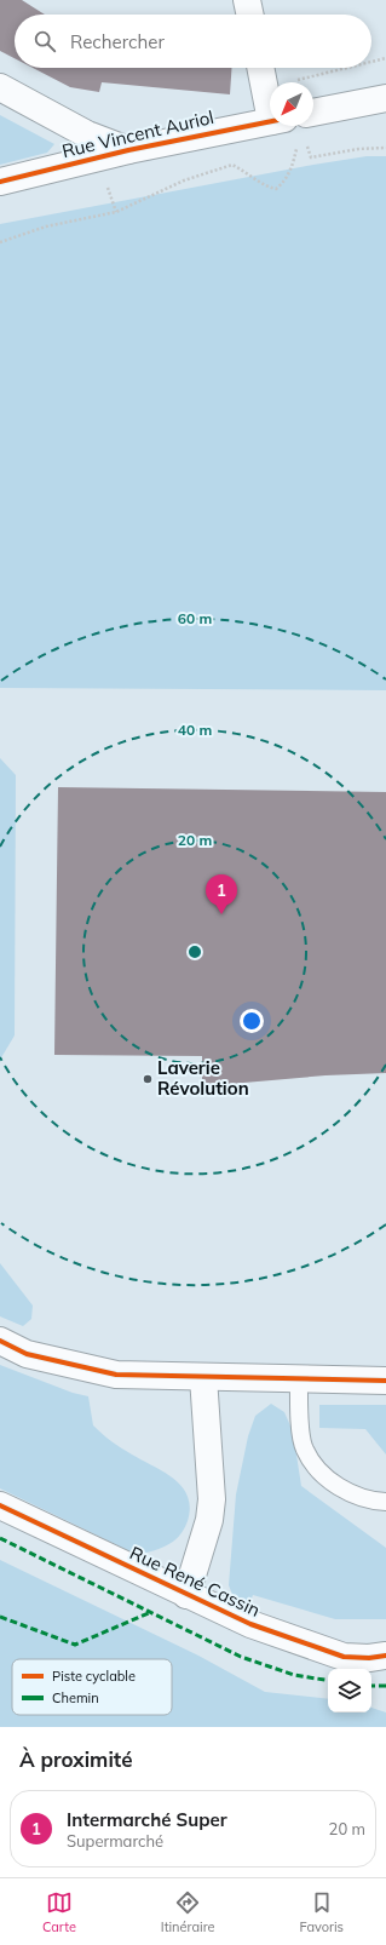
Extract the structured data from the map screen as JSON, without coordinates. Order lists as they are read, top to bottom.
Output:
{
  "streets": {
    "street": ["Rue Vincent Auriol", "Rue René Cassin"]
  },
  "places": ["Laverie Révolution"],
  "legend": ["Piste cyclable", "Chemin"],
  "north": "bottom left",
  "page": {
    "search": "Rechercher",
    "pins": "1",
    "heading": "À proximité",
    "list": [
      {
        "mark": "1",
        "name": "Intermarché Super",
        "note": "Supermarché",
        "value": "20 m"
      }
    ],
    "nav": ["Carte", "Itinéraire", "Favoris"]
  },
  "rings": ["60 m", "40 m", "20 m"]
}
